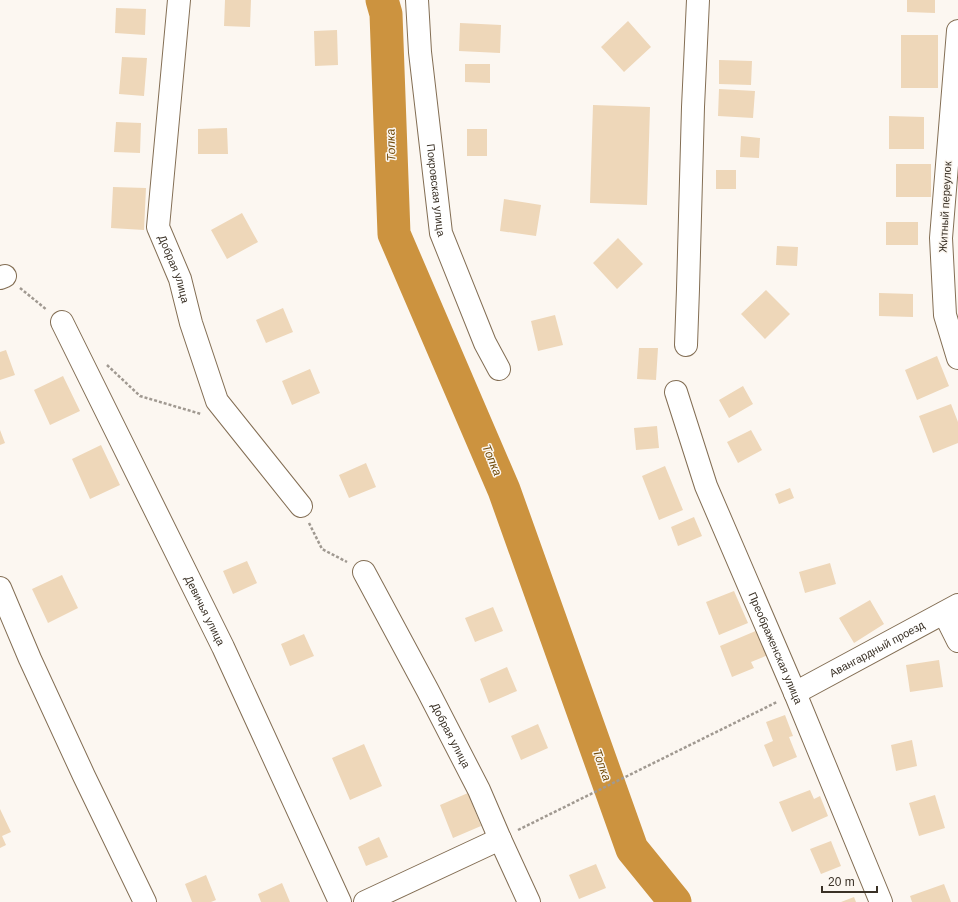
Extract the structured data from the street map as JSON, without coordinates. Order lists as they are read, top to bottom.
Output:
{
  "streets": {
    "street": [
      "Покровская улица",
      "Житный переулок",
      "Добрая улица",
      "Девичья улица",
      "Преображенская улица",
      "Авангардный проезд"
    ]
  },
  "crossings": [
    ["Преображенская улица", "Авангардный проезд"]
  ],
  "water": ["Топка"],
  "scale_bar": "20 m"
}
